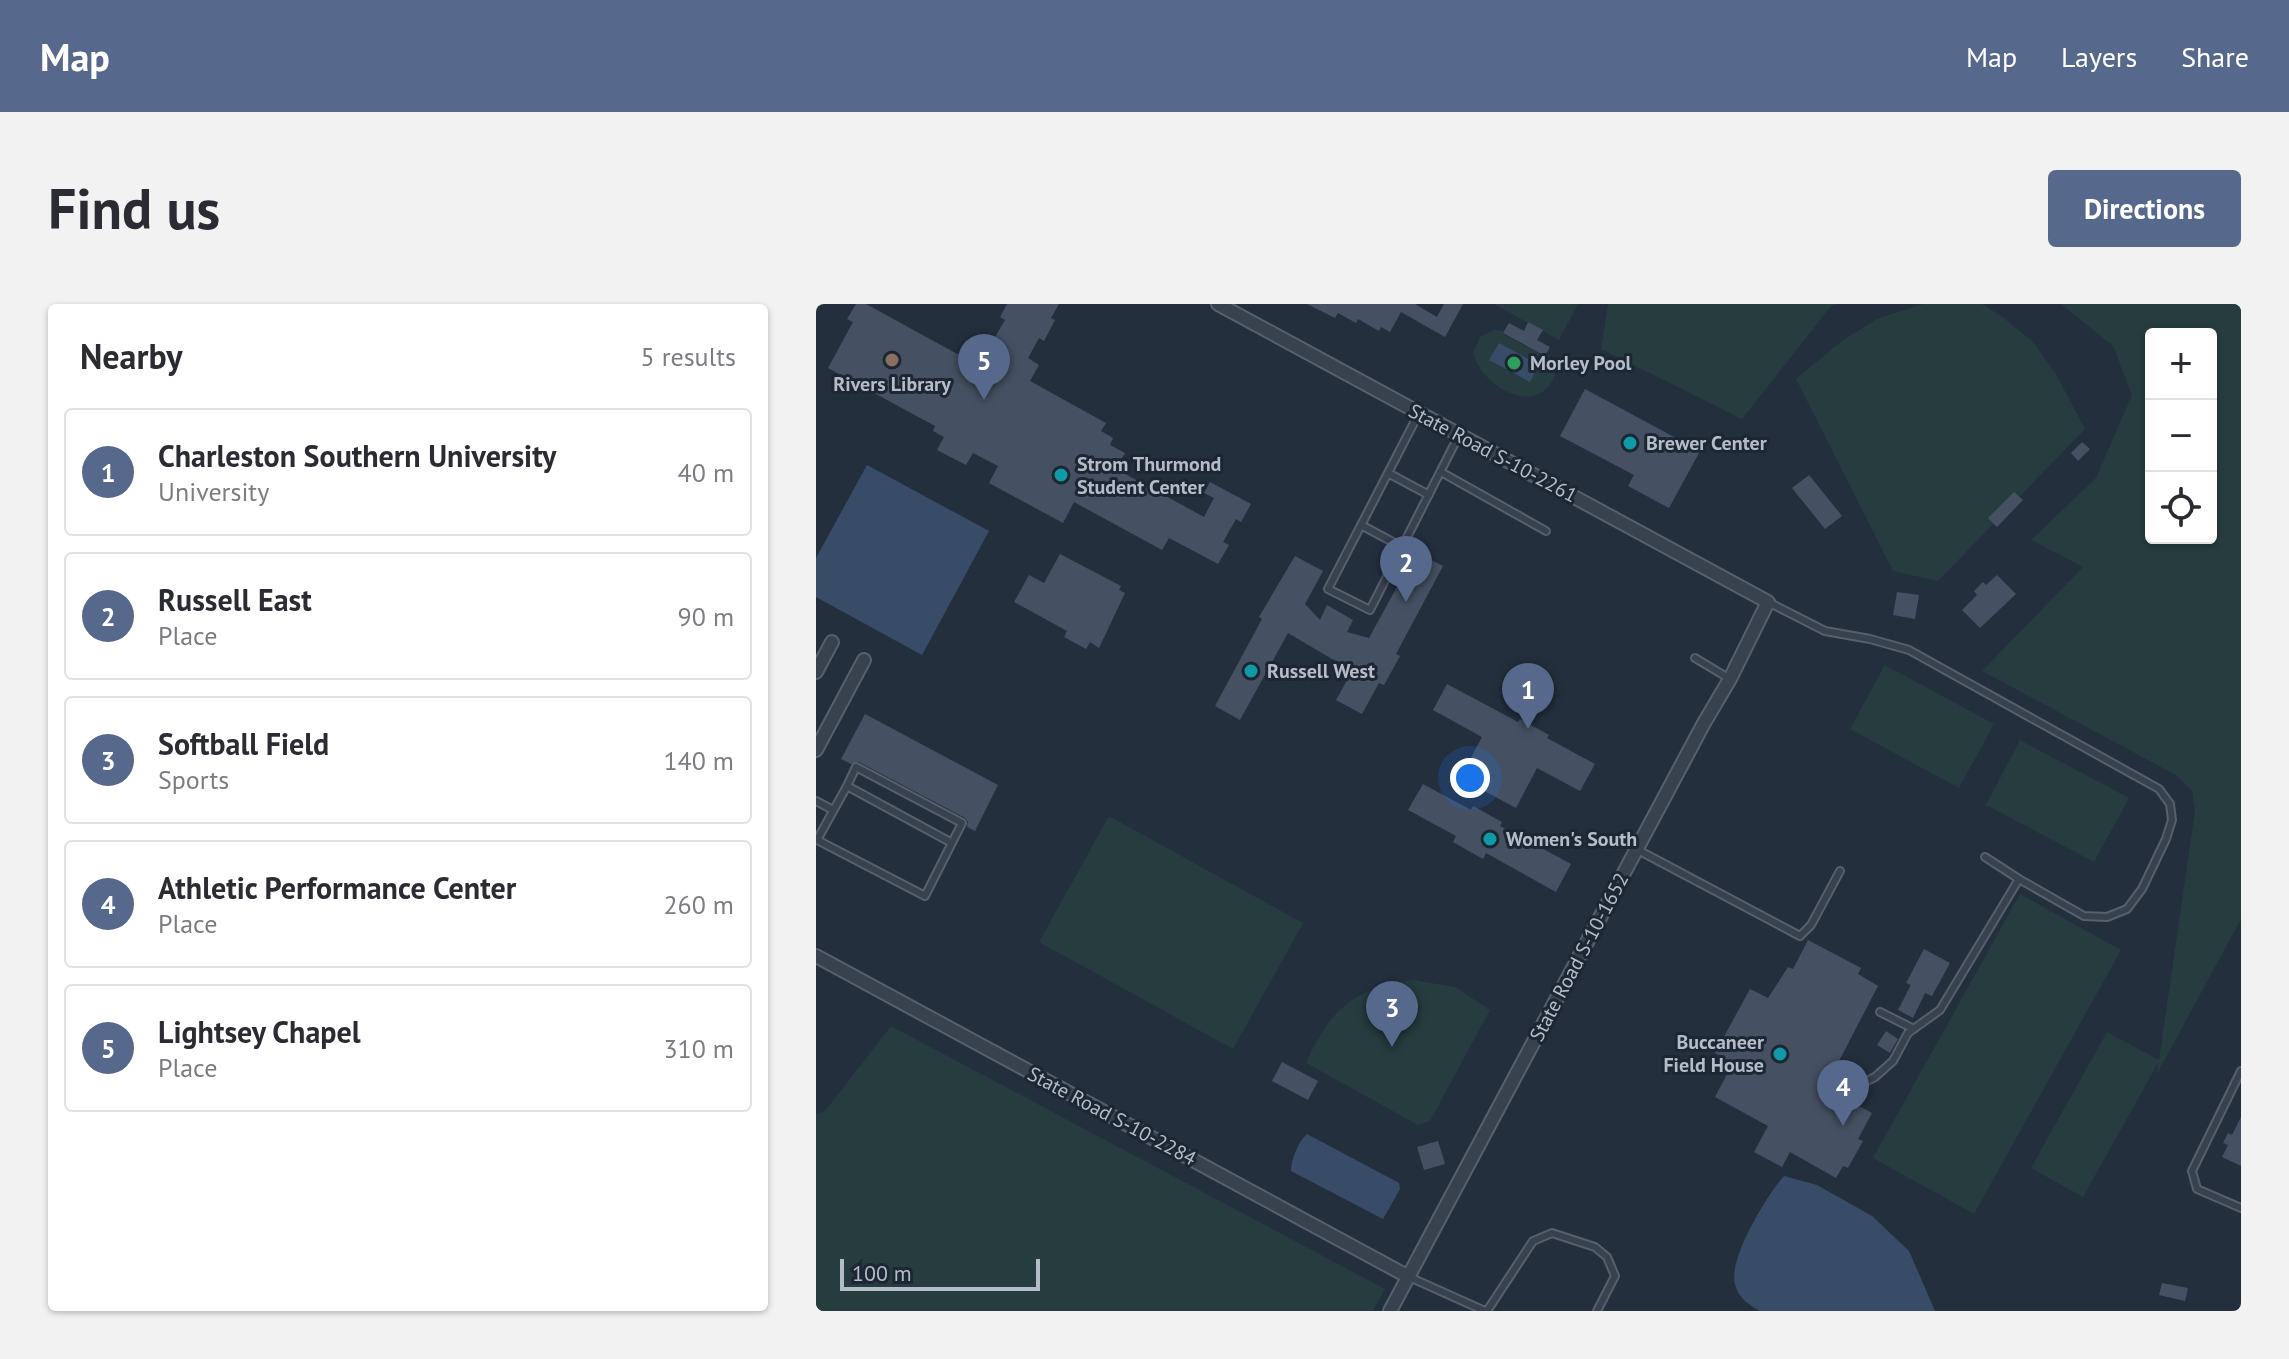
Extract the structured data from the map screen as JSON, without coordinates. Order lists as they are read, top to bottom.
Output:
{
  "streets": {
    "street": ["State Road S-10-2261", "State Road S-10-1652", "State Road S-10-2284"]
  },
  "crossings": [
    ["State Road S-10-2261", "State Road S-10-1652"],
    ["State Road S-10-1652", "State Road S-10-2284"]
  ],
  "places": [
    "Rivers Library",
    "Morley Pool",
    "Brewer Center",
    "Strom Thurmond Student Center",
    "Russell West",
    "Women's South",
    "Buccaneer Field House"
  ],
  "scale_bar": "100 m",
  "page": {
    "header": "Map",
    "nav": ["Map", "Layers", "Share"],
    "buttons": "Directions",
    "title": "Find us",
    "heading": ["Nearby", "5 results"],
    "map_buttons": ["+", "−"],
    "pins": [
      "5",
      "2",
      "1",
      "3",
      "4"
    ],
    "list": [
      {
        "mark": "1",
        "name": "Charleston Southern University",
        "note": "University",
        "value": "40 m"
      },
      {
        "mark": "2",
        "name": "Russell East",
        "note": "Place",
        "value": "90 m"
      },
      {
        "mark": "3",
        "name": "Softball Field",
        "note": "Sports",
        "value": "140 m"
      },
      {
        "mark": "4",
        "name": "Athletic Performance Center",
        "note": "Place",
        "value": "260 m"
      },
      {
        "mark": "5",
        "name": "Lightsey Chapel",
        "note": "Place",
        "value": "310 m"
      }
    ],
    "scale": "100 m"
  }
}
